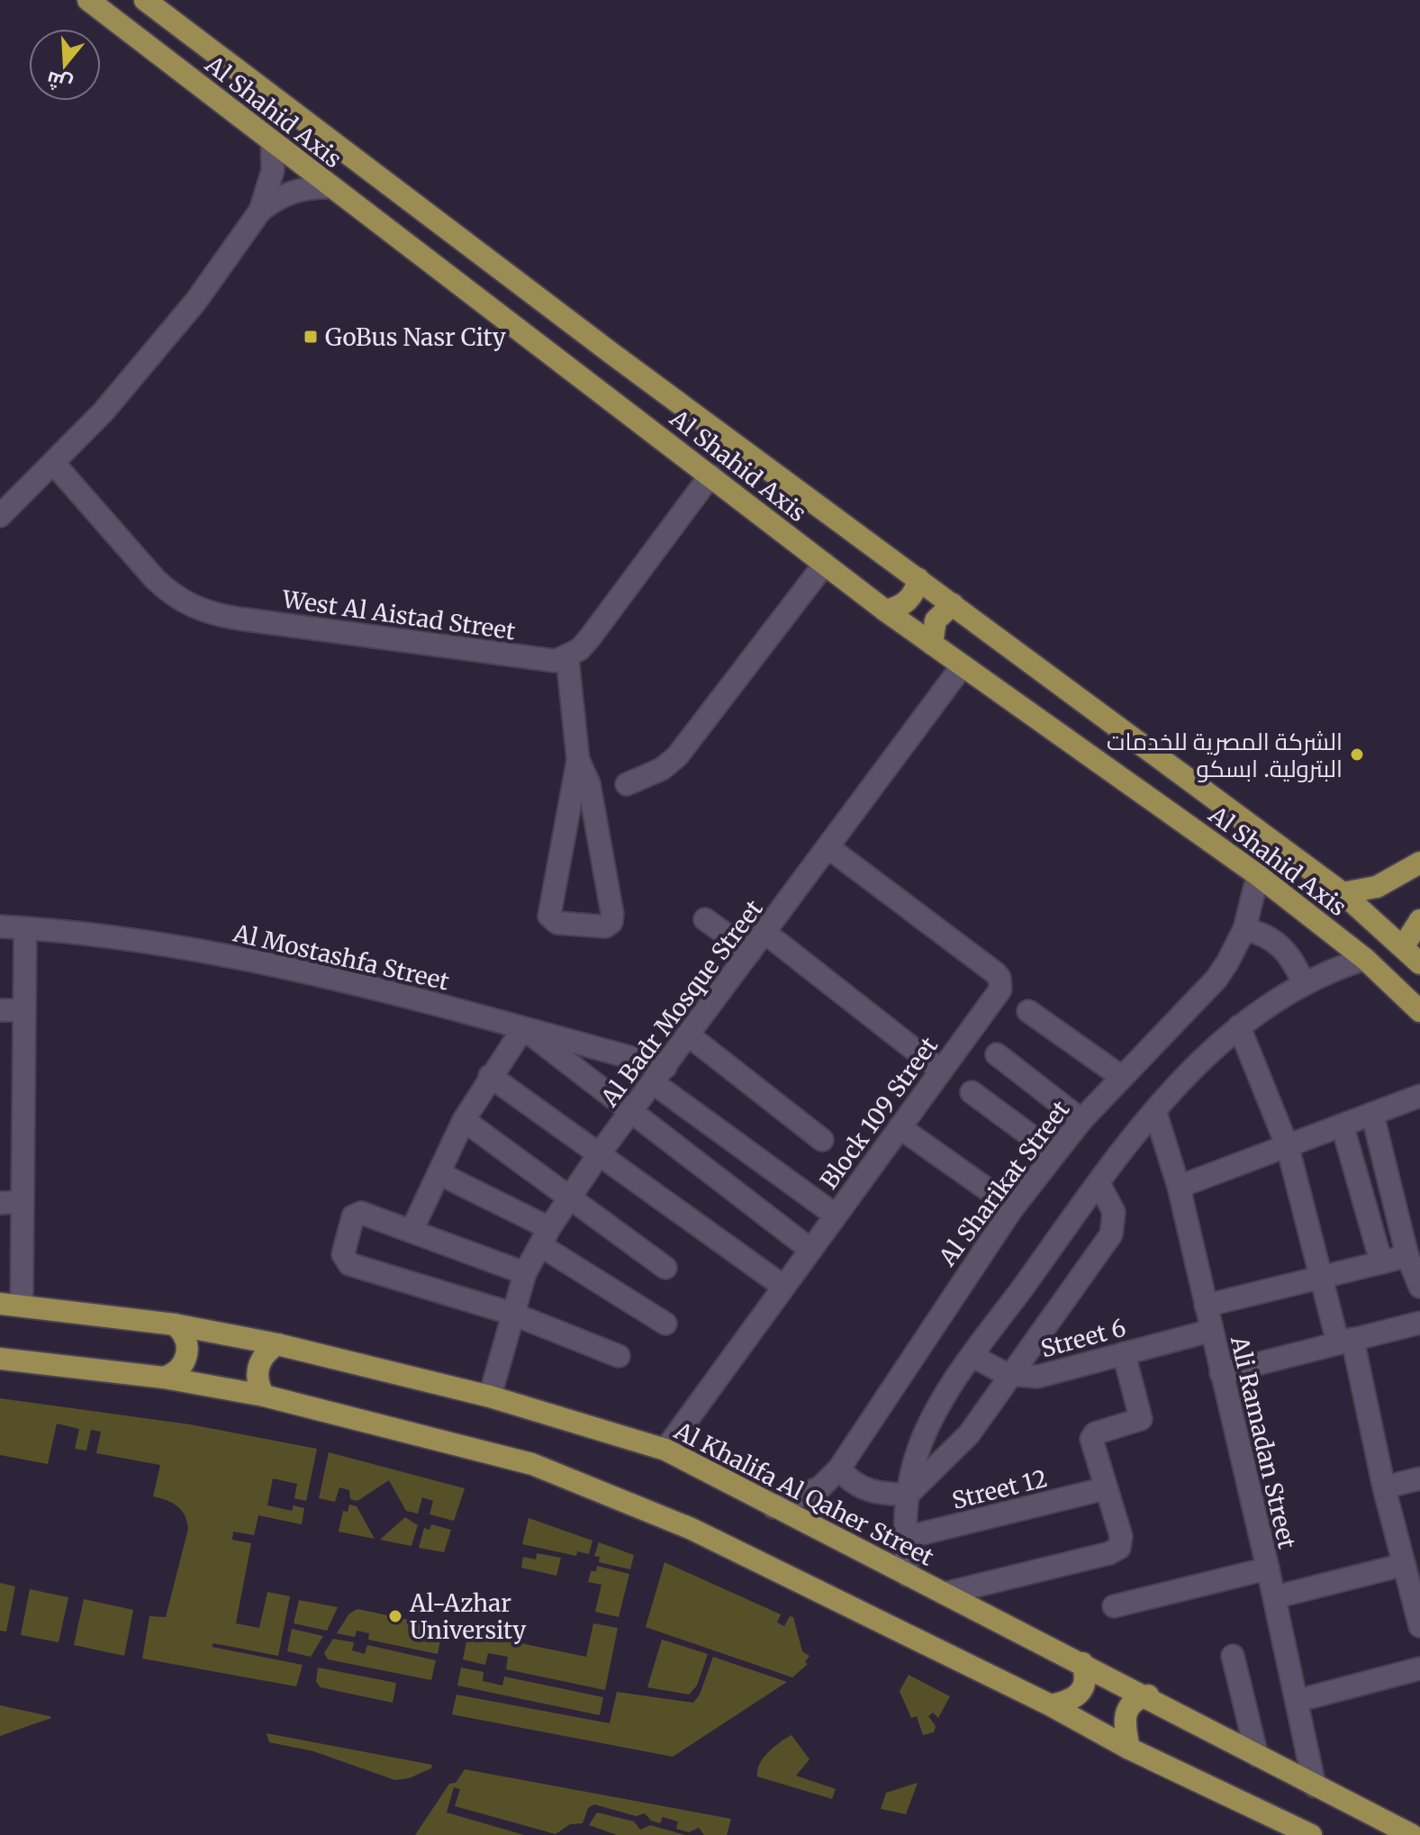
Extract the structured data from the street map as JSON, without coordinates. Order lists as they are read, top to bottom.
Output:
{
  "streets": {
    "main road": ["Al Shahid Axis", "Al Khalifa Al Qaher Street"],
    "street": [
      "West Al Aistad Street",
      "Al Mostashfa Street",
      "Al Badr Mosque Street",
      "Block 109 Street",
      "Al Sharikat Street",
      "Street 6",
      "Ali Ramadan Street",
      "Street 12"
    ]
  },
  "crossings": [
    ["Al Shahid Axis", "Al Badr Mosque Street"],
    ["Al Shahid Axis", "Al Sharikat Street"],
    ["Al Mostashfa Street", "Al Badr Mosque Street"],
    ["Al Badr Mosque Street", "Block 109 Street"],
    ["Al Badr Mosque Street", "Al Khalifa Al Qaher Street"],
    ["Block 109 Street", "Al Khalifa Al Qaher Street"],
    ["Al Sharikat Street", "Al Khalifa Al Qaher Street"],
    ["Street 6", "Ali Ramadan Street"],
    ["Ali Ramadan Street", "Al Khalifa Al Qaher Street"]
  ],
  "places": {
    "transit": ["GoBus Nasr City"],
    "other": ["الشركة المصرية للخدمات البترولية. ابسكو", "Al-Azhar University"]
  },
  "north": "bottom"
}
